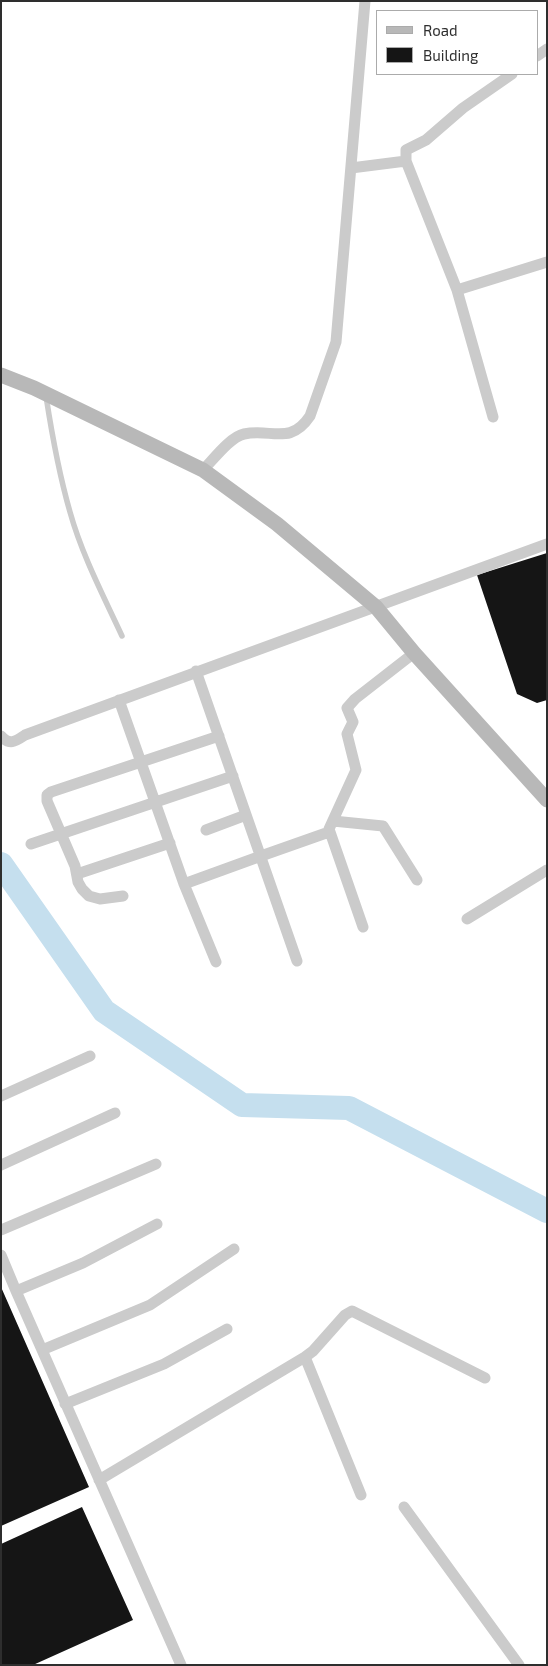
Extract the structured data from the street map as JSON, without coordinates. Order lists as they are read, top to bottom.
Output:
{
  "legend": ["Road", "Building"]
}
